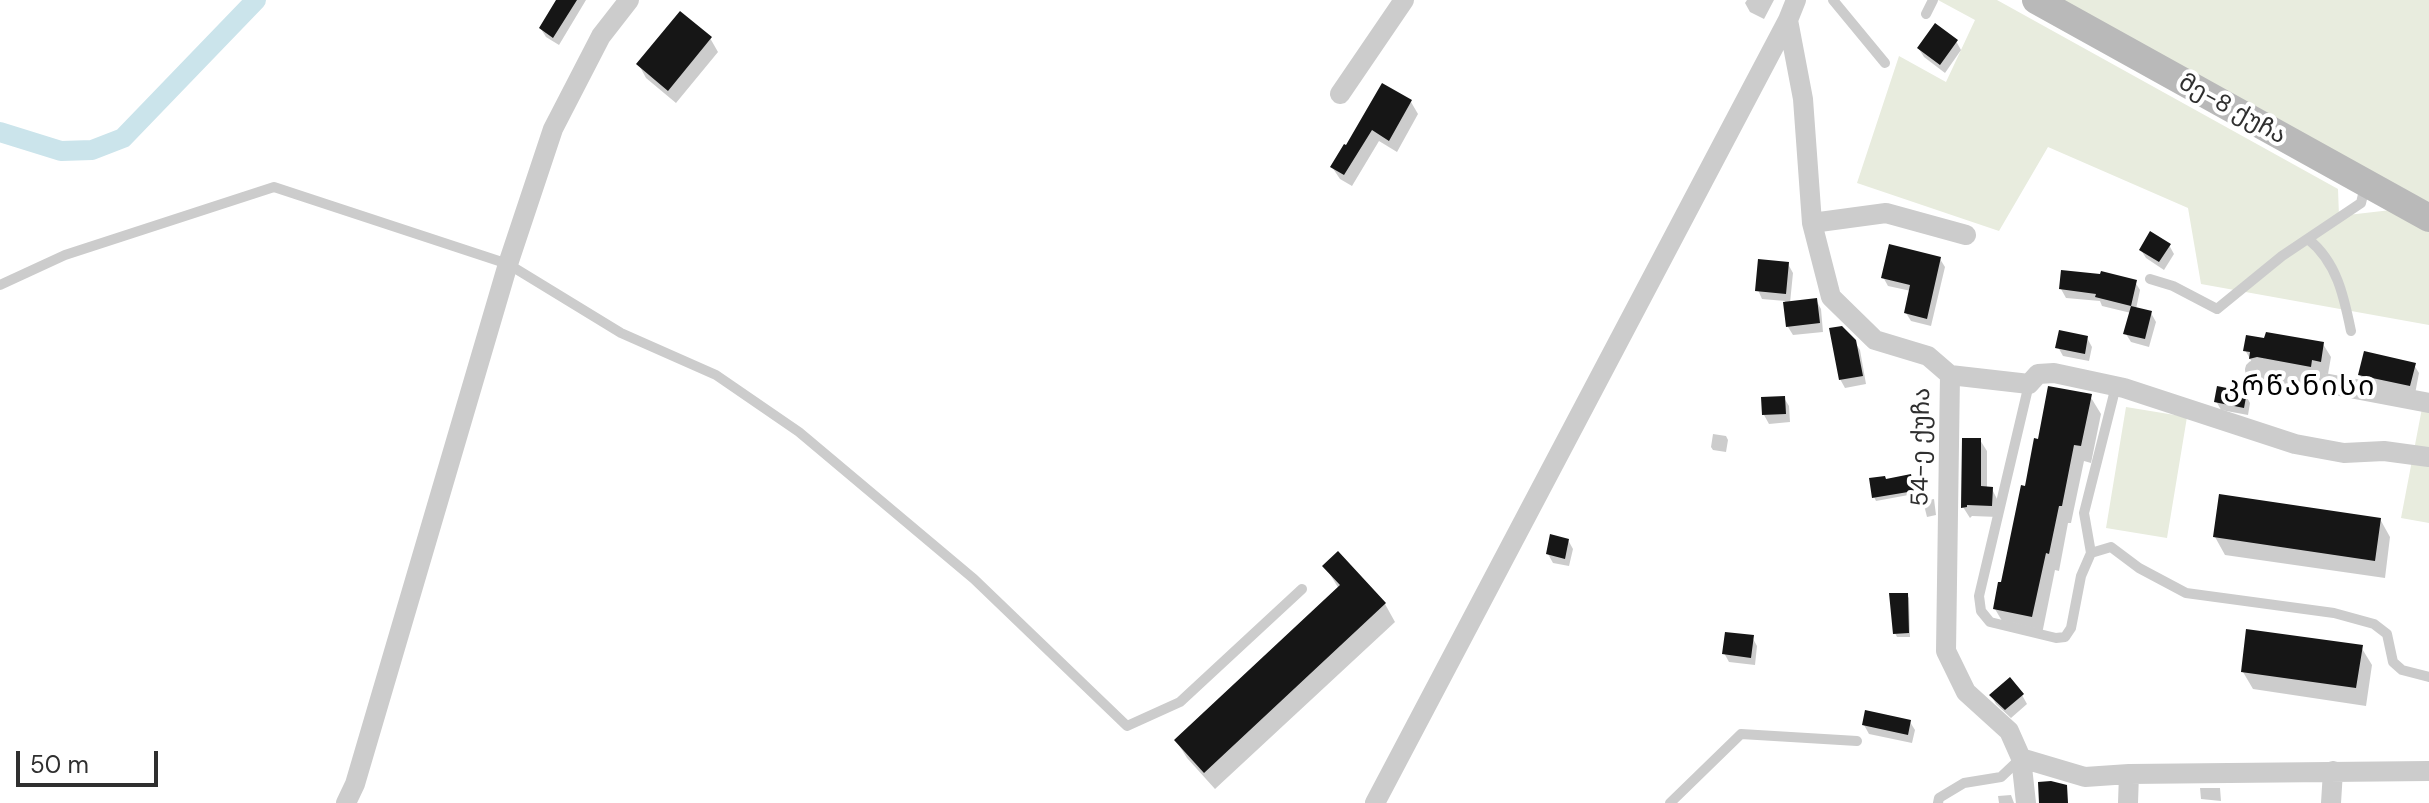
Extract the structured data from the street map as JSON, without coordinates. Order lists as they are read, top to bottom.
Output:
{
  "streets": {
    "street": ["მე-8 ქუჩა", "54-ე ქუჩა"]
  },
  "districts": ["კრწანისი"],
  "scale_bar": "50 m"
}
